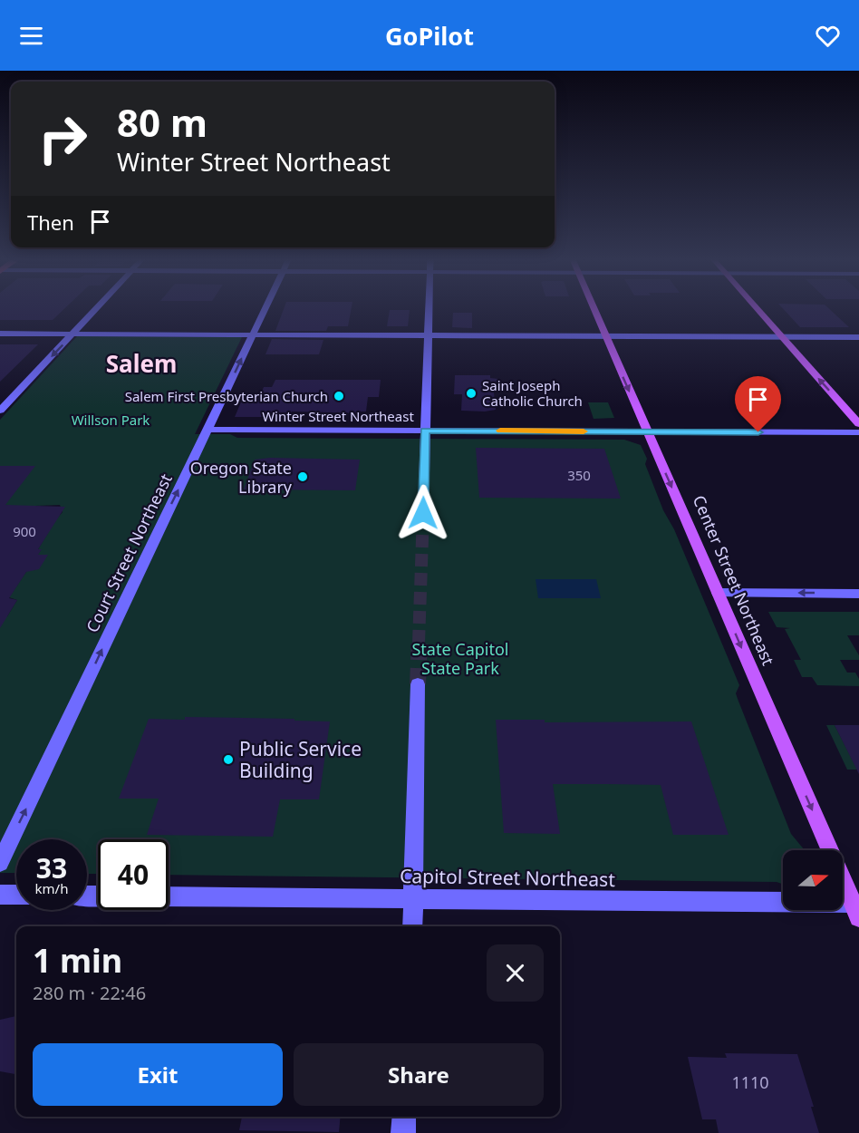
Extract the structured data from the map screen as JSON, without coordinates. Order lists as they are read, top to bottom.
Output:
{
  "streets": {
    "main road": ["Center Street Northeast"],
    "street": ["Winter Street Northeast", "Court Street Northeast", "Capitol Street Northeast"]
  },
  "crossings": [
    ["Winter Street Northeast", "Court Street Northeast"],
    ["Winter Street Northeast", "Center Street Northeast"],
    ["Center Street Northeast", "Capitol Street Northeast"]
  ],
  "one_way": ["Court Street Northeast", "Center Street Northeast"],
  "districts": ["Salem"],
  "parks": ["Willson Park", "State Capitol State Park"],
  "places": [
    "Saint Joseph Catholic Church",
    "Salem First Presbyterian Church",
    "Oregon State Library",
    "Public Service Building"
  ],
  "house_numbers": ["350", "900", "1110"],
  "north": "right",
  "page": {
    "header": "GoPilot",
    "turn": ["80 m", "Winter Street Northeast"],
    "then": "Then",
    "speed": "33 km/h",
    "limit": "40",
    "heading": ["1 min", "280 m · 22:46"],
    "buttons": ["Exit", "Share"]
  }
}
